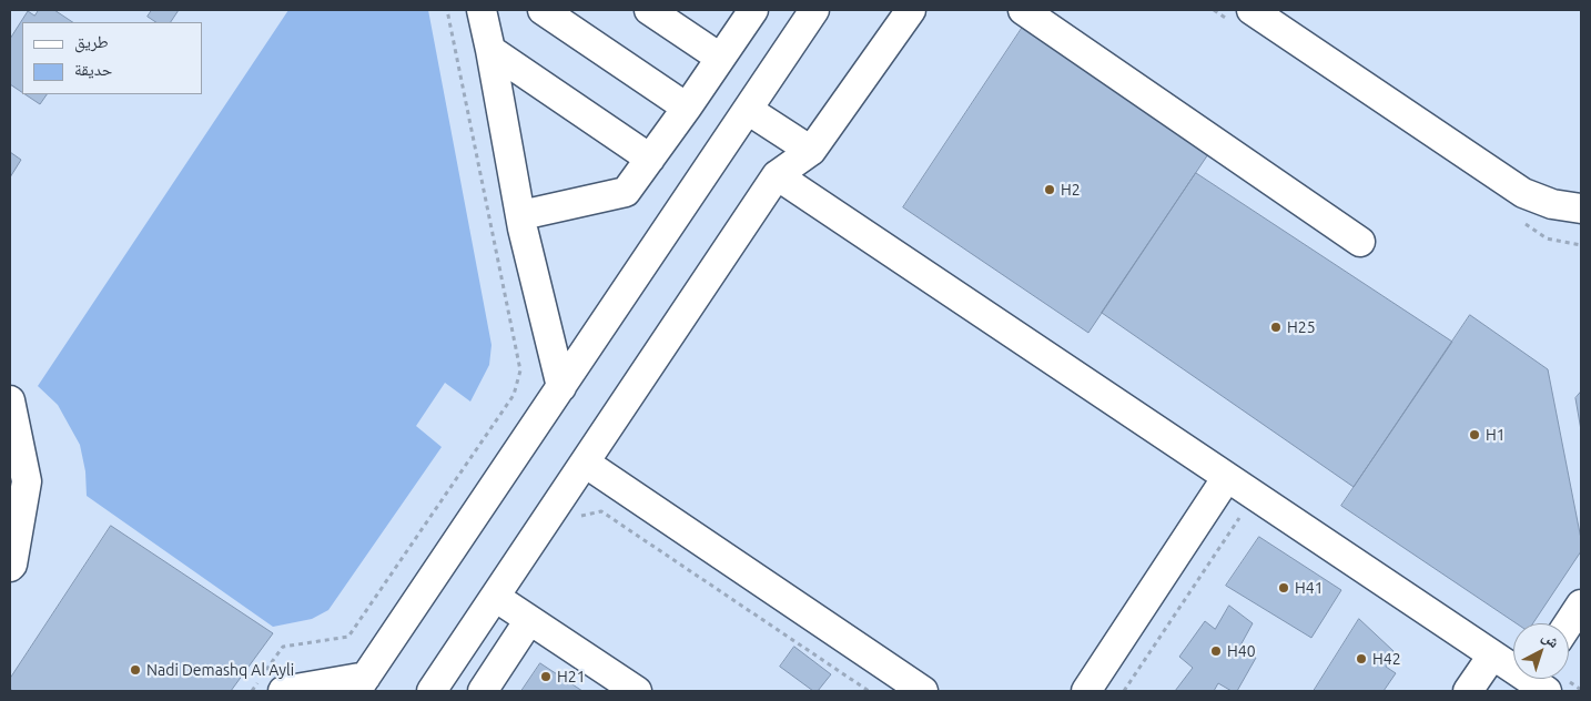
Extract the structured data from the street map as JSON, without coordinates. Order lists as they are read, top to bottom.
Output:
{
  "places": [
    "H2",
    "H25",
    "H1",
    "H41",
    "H40",
    "H42",
    "Nadi Demashq Al Ayli",
    "H21"
  ],
  "legend": ["طريق", "حديقة"],
  "north": "top right"
}
